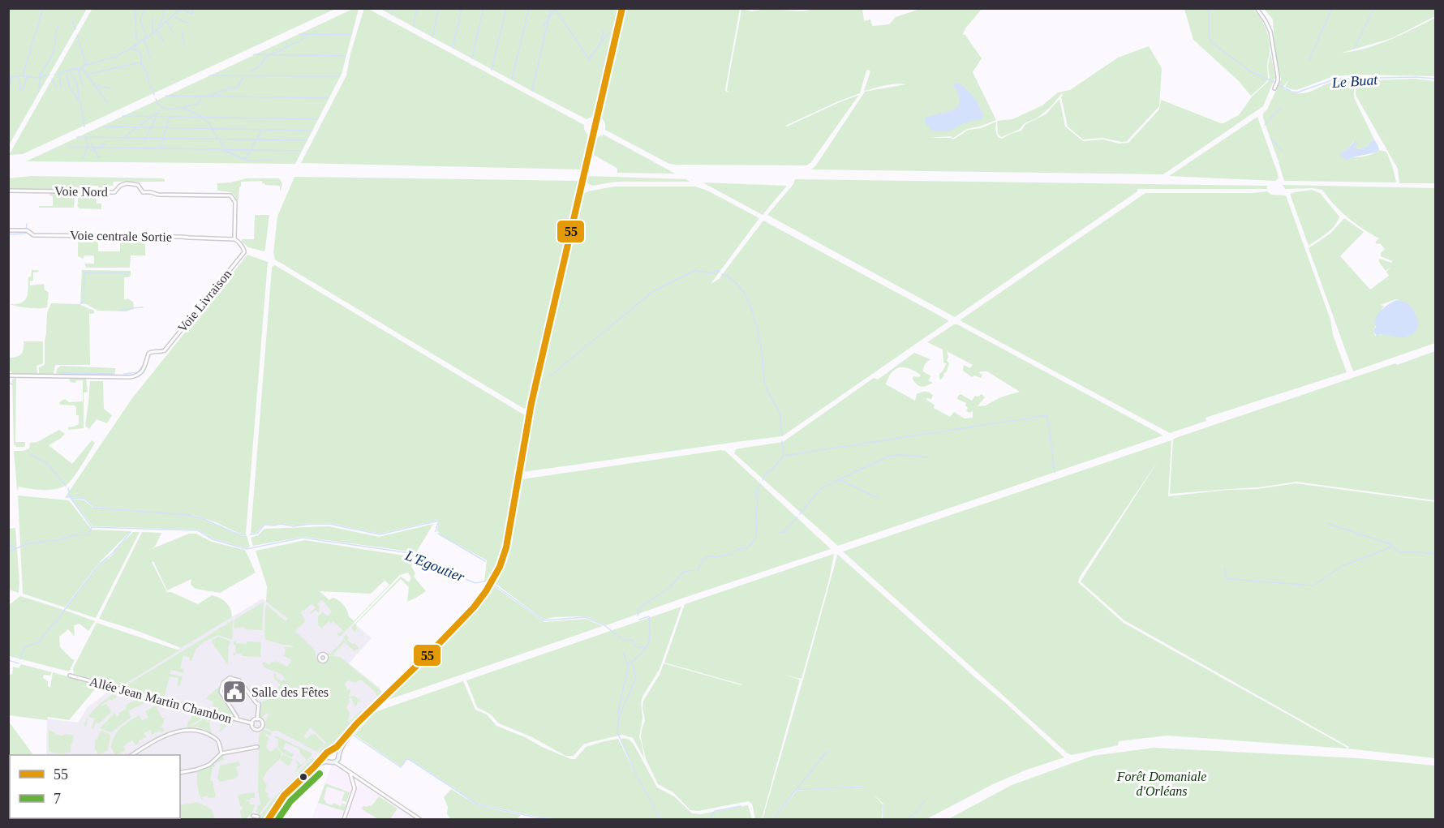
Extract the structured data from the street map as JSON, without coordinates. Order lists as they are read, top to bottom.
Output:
{
  "streets": {
    "street": [
      "Voie Nord",
      "Voie centrale Sortie",
      "Voie Livraison",
      "Allée Jean Martin Chambon"
    ]
  },
  "crossings": [
    ["Voie Nord", "Voie centrale Sortie"],
    ["Voie Nord", "Voie Livraison"],
    ["Voie centrale Sortie", "Voie Livraison"]
  ],
  "water": ["Le Buat", "L'Egoutier"],
  "parks": ["Forêt Domaniale d'Orléans"],
  "places": {
    "public building": ["Salle des Fêtes"]
  },
  "lines": ["transit line 55", "transit line 7"],
  "legend": ["55", "7"]
}
